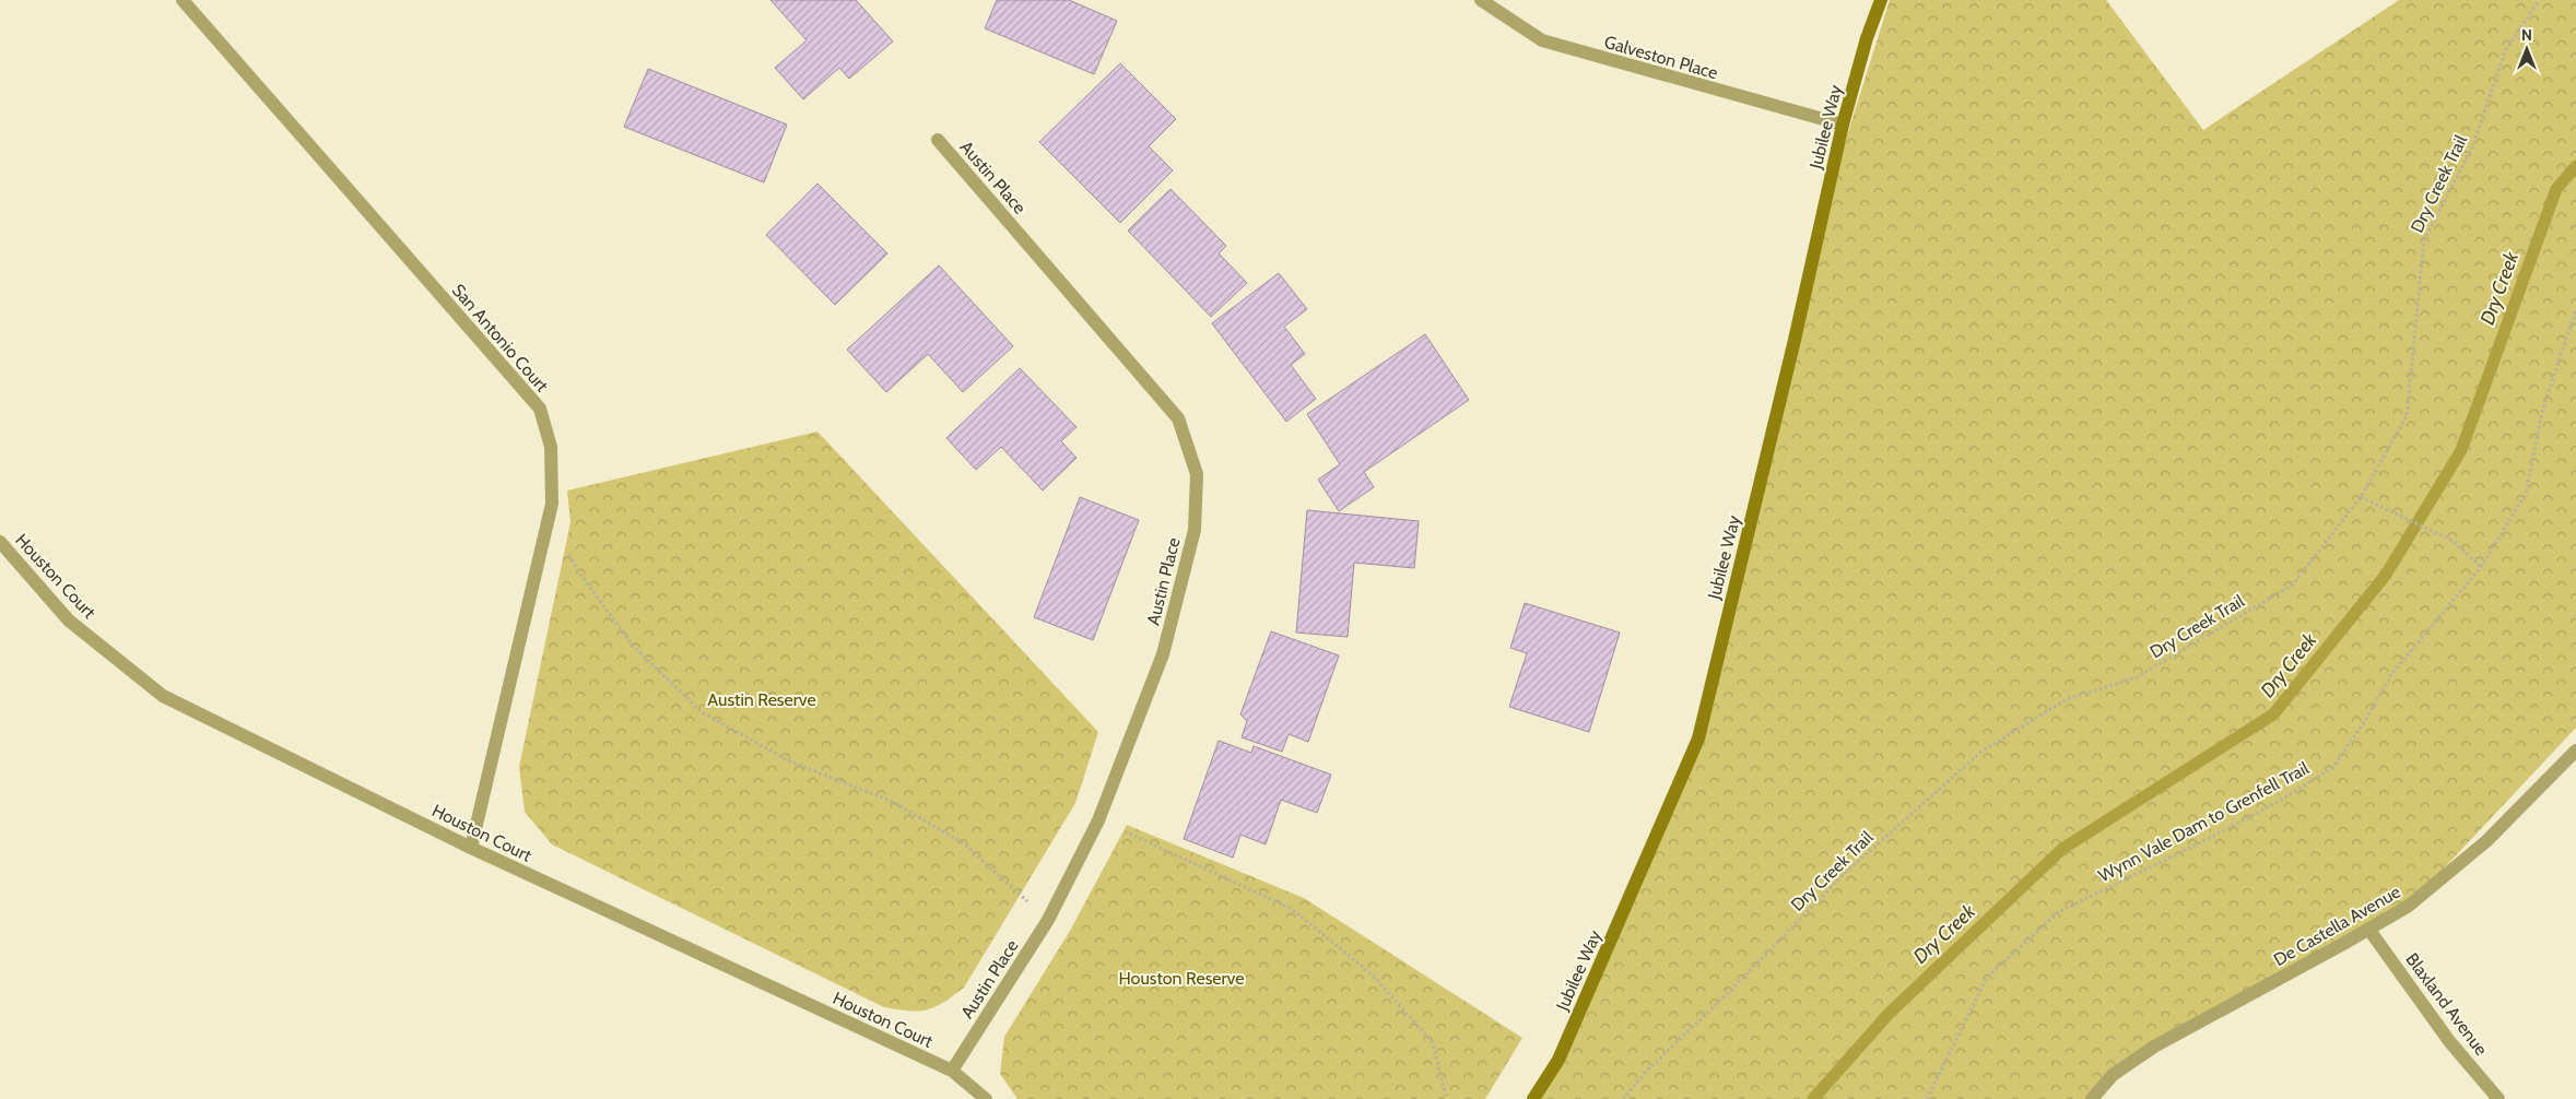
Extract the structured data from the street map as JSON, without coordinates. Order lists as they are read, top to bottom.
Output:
{
  "streets": {
    "street": [
      "Galveston Place",
      "Jubilee Way",
      "Austin Place",
      "San Antonio Court",
      "Houston Court",
      "De Castella Avenue",
      "Blaxland Avenue"
    ],
    "path": ["Dry Creek Trail", "Wynn Vale Dam to Grenfell Trail"]
  },
  "crossings": [
    ["Galveston Place", "Jubilee Way"],
    ["Austin Place", "Houston Court"],
    ["San Antonio Court", "Houston Court"],
    ["De Castella Avenue", "Blaxland Avenue"]
  ],
  "water": ["Dry Creek"],
  "parks": ["Austin Reserve", "Houston Reserve"],
  "north": "top"
}
